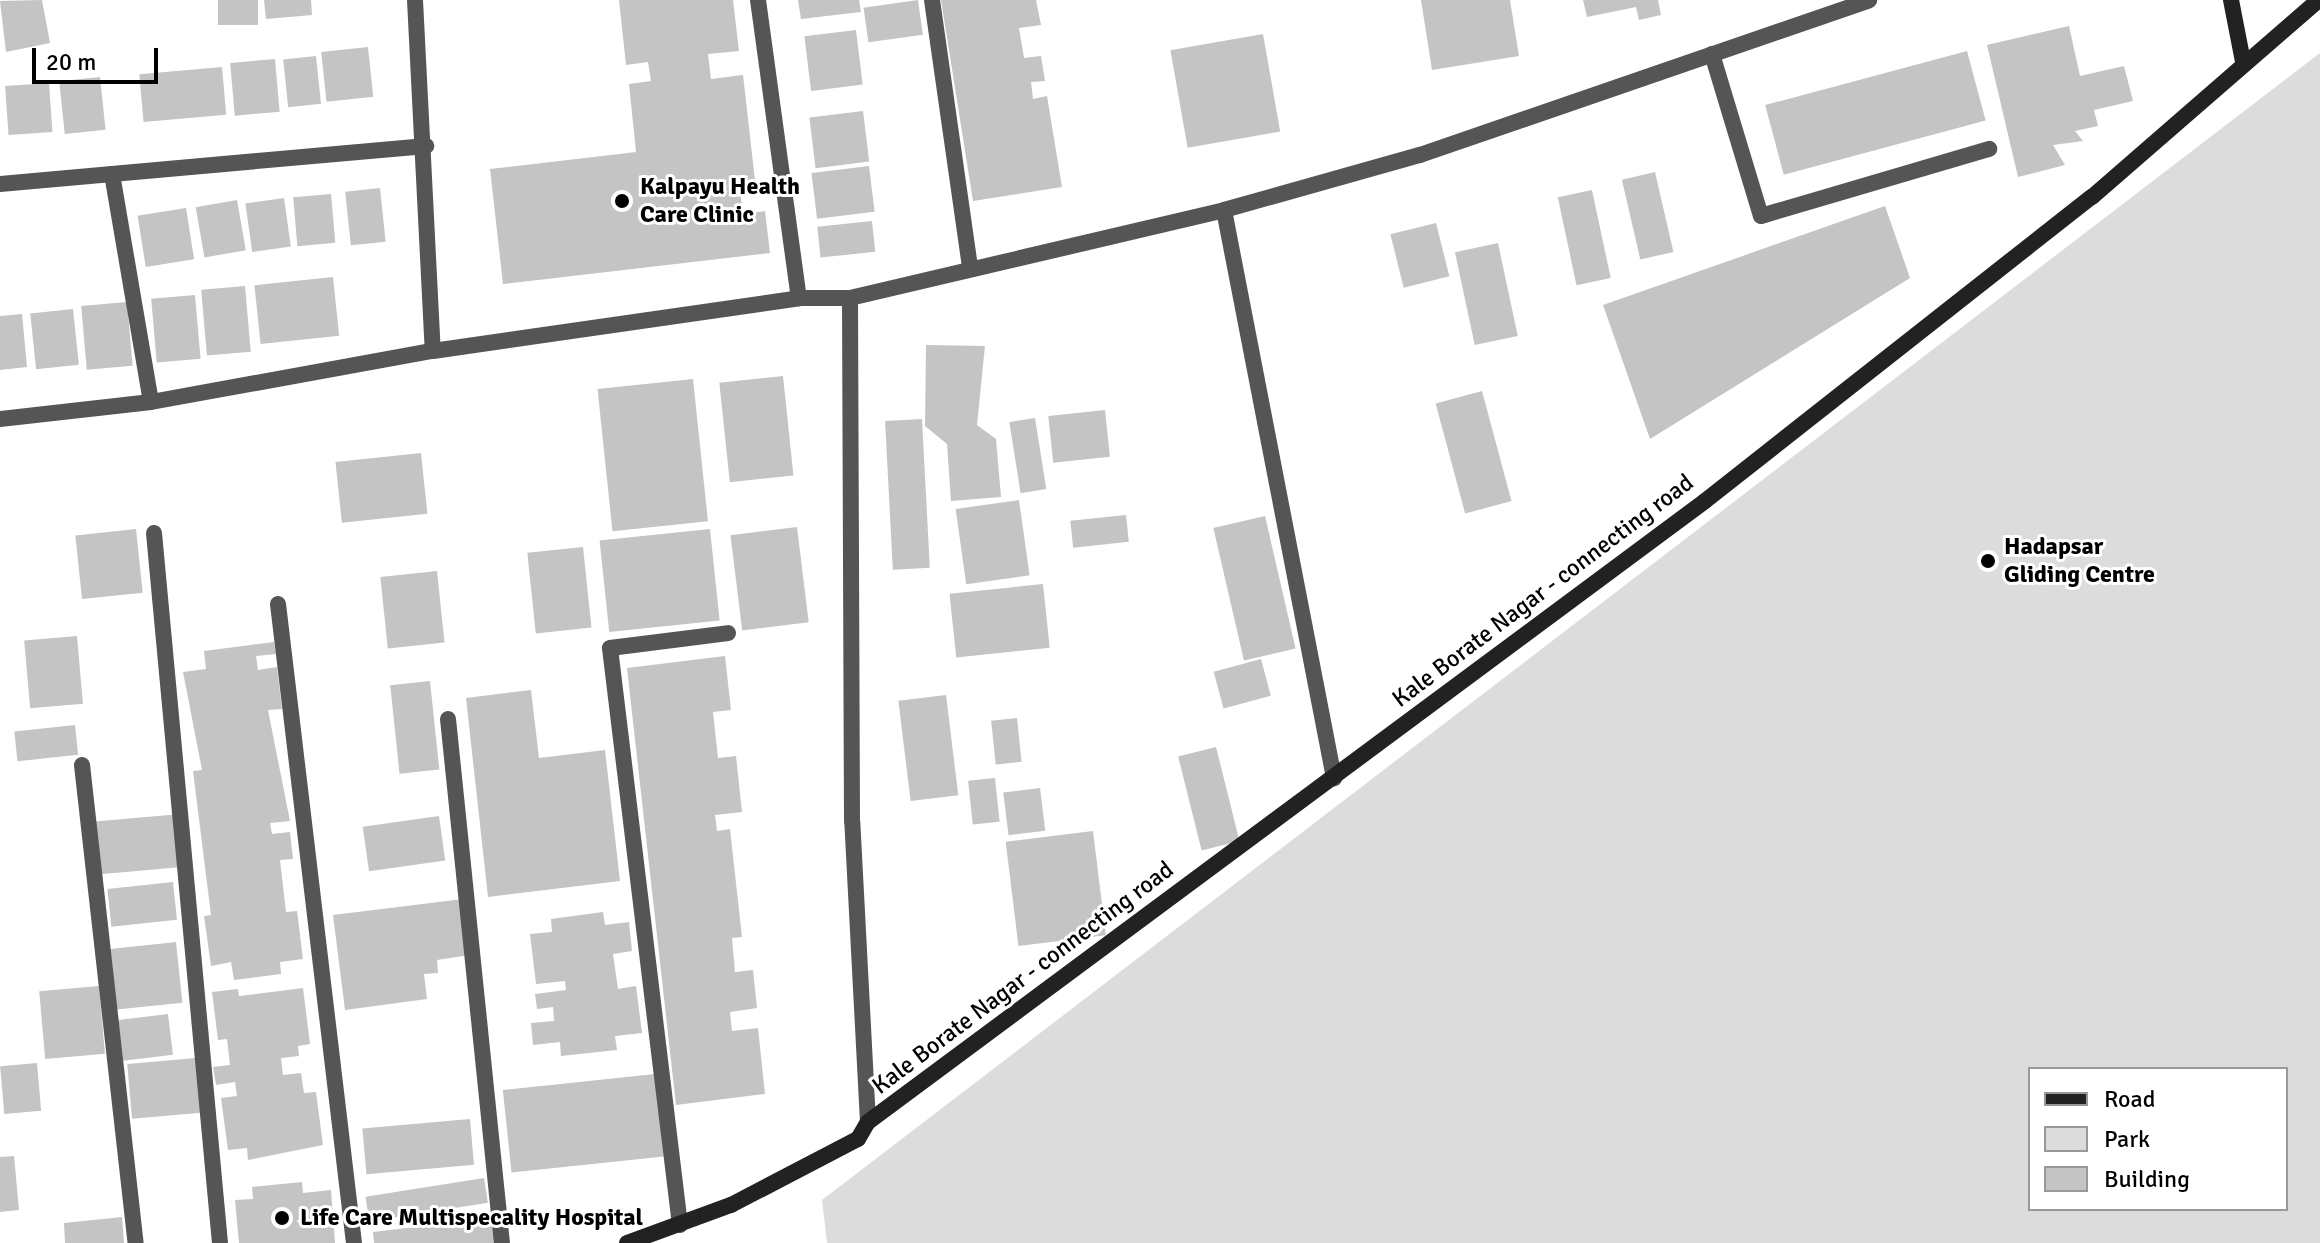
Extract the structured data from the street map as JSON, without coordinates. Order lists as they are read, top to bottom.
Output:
{
  "streets": {
    "street": ["Kale Borate Nagar - connecting road"]
  },
  "places": ["Kalpayu Health Care Clinic", "Hadapsar Gliding Centre", "Life Care Multispecality Hospital"],
  "legend": ["Road", "Park", "Building"],
  "scale_bar": "20 m"
}
